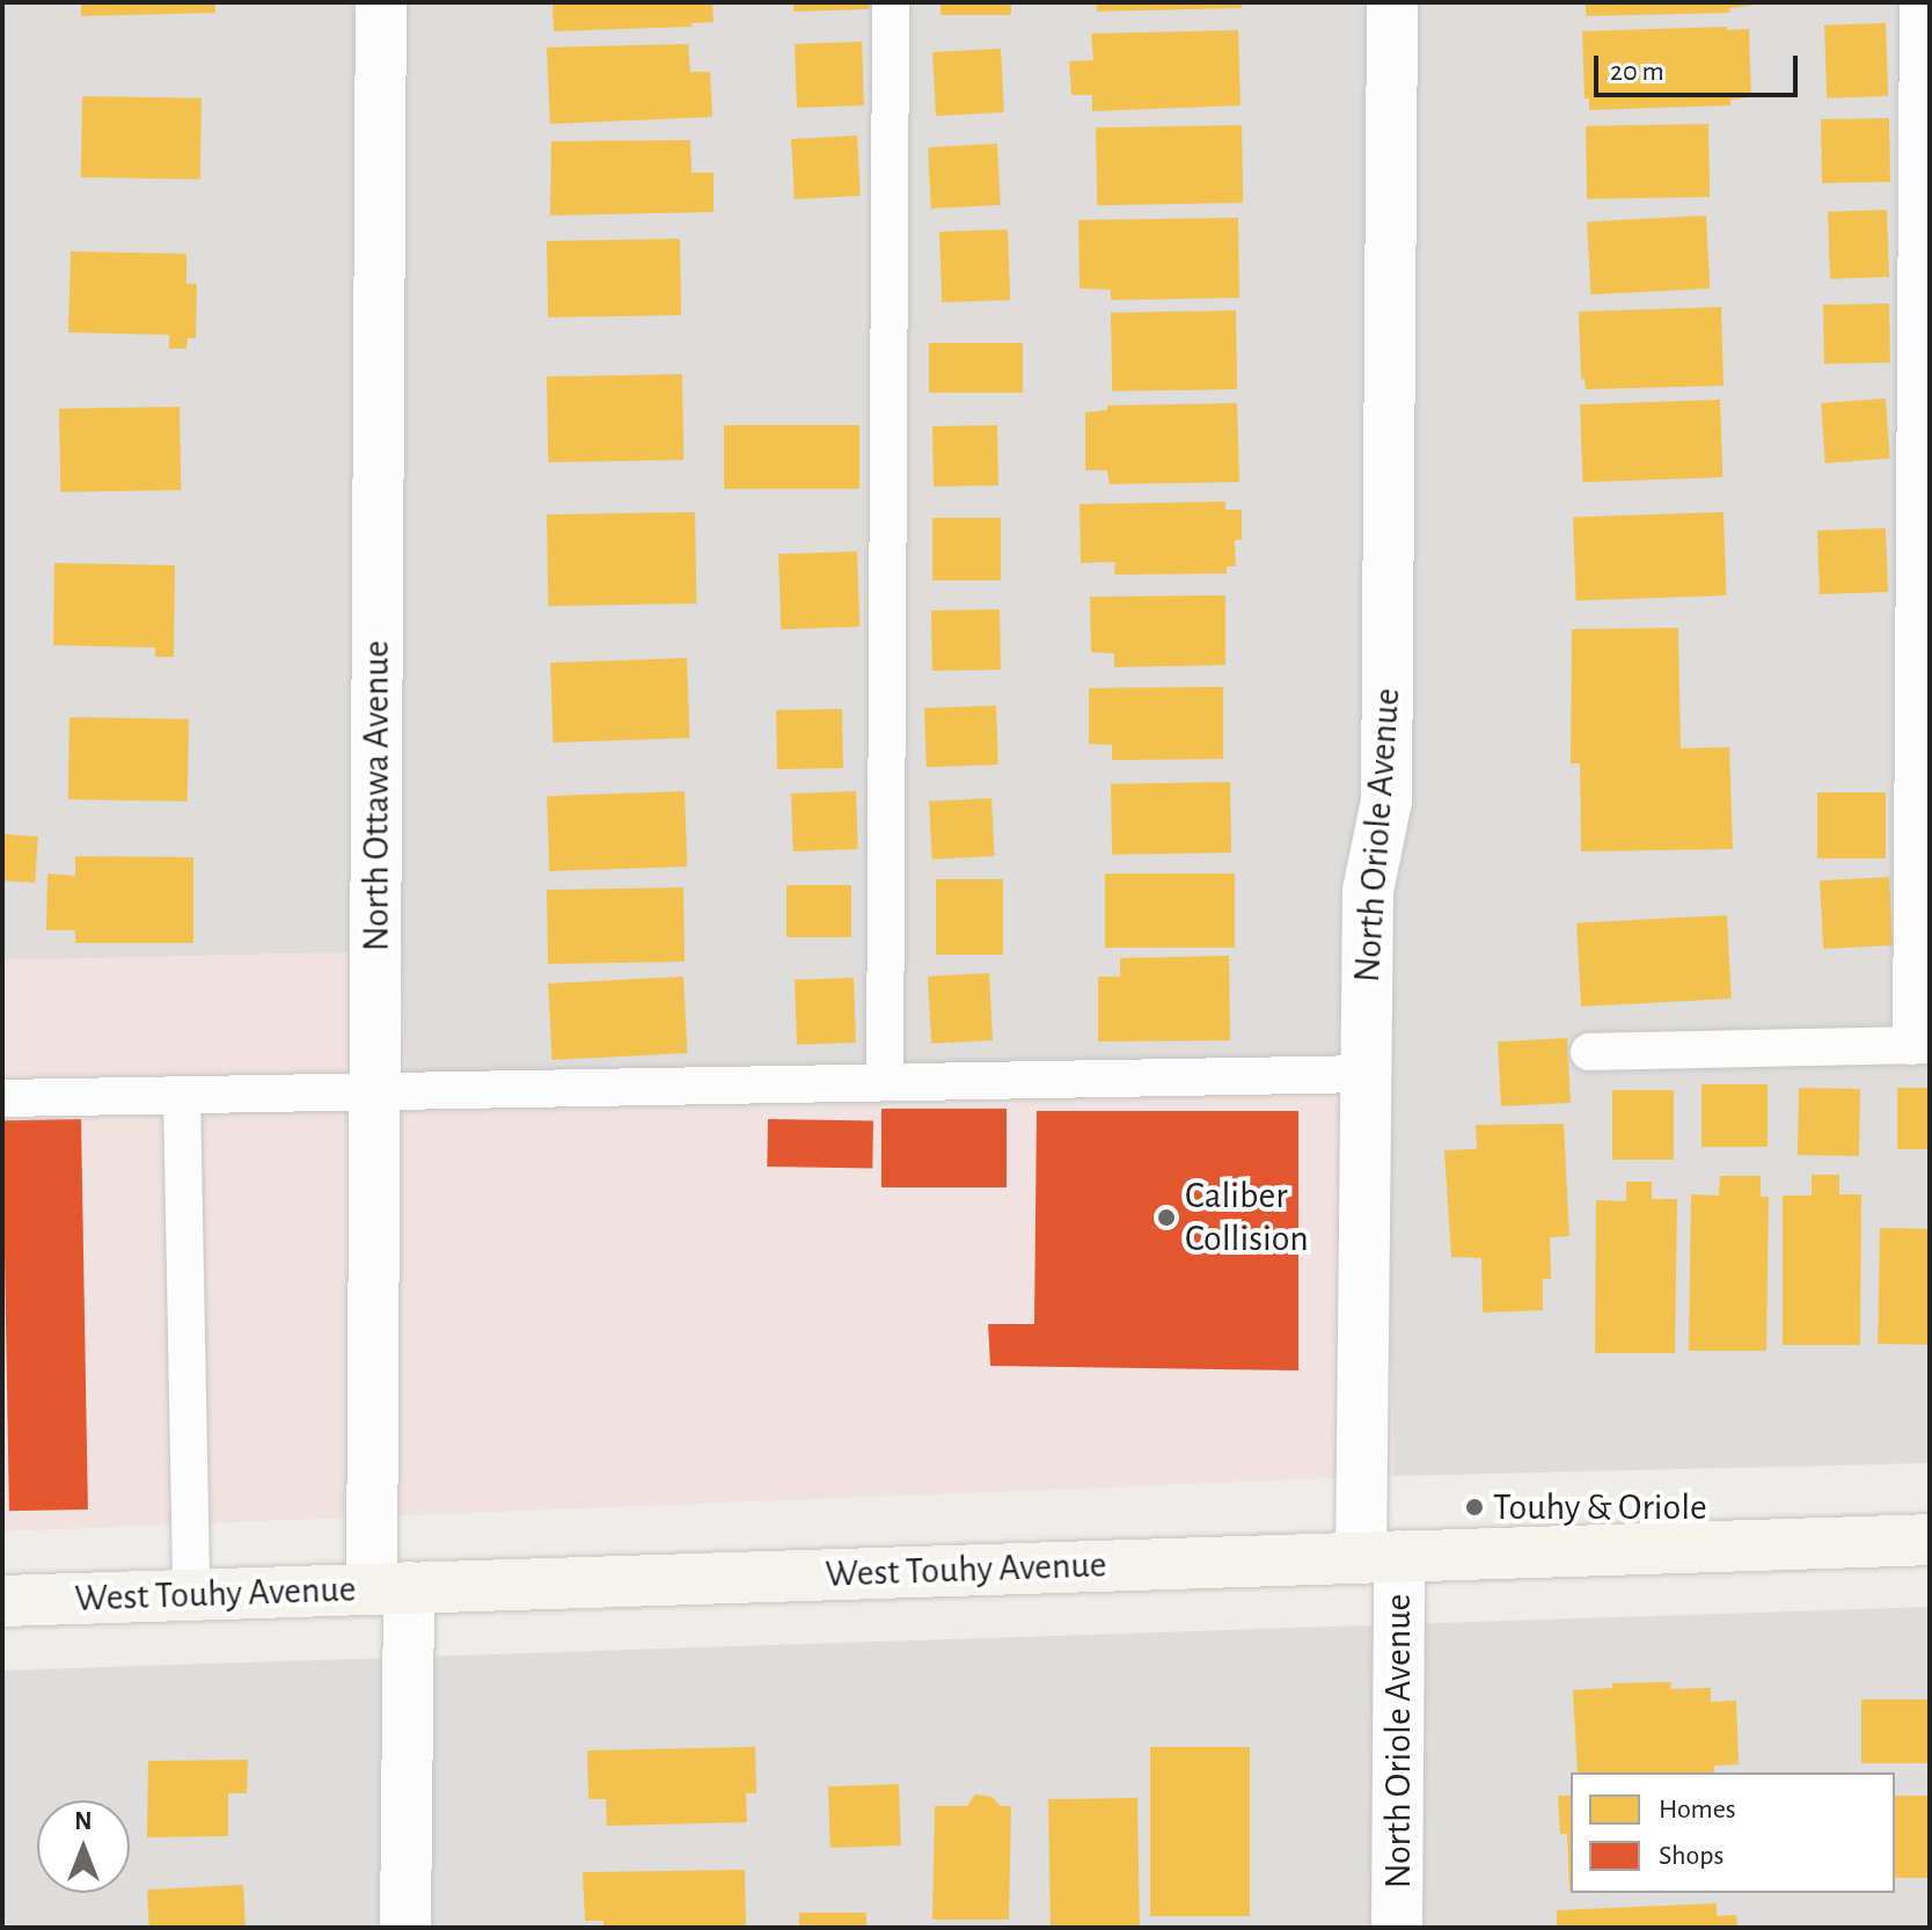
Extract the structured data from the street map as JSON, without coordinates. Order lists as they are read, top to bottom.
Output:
{
  "streets": {
    "main road": ["West Touhy Avenue"],
    "street": ["North Ottawa Avenue", "North Oriole Avenue"]
  },
  "crossings": [
    ["North Ottawa Avenue", "West Touhy Avenue"],
    ["North Oriole Avenue", "West Touhy Avenue"]
  ],
  "places": ["Caliber Collision", "Touhy & Oriole"],
  "legend": ["Homes", "Shops"],
  "scale_bar": "20 m",
  "north": "top"
}
